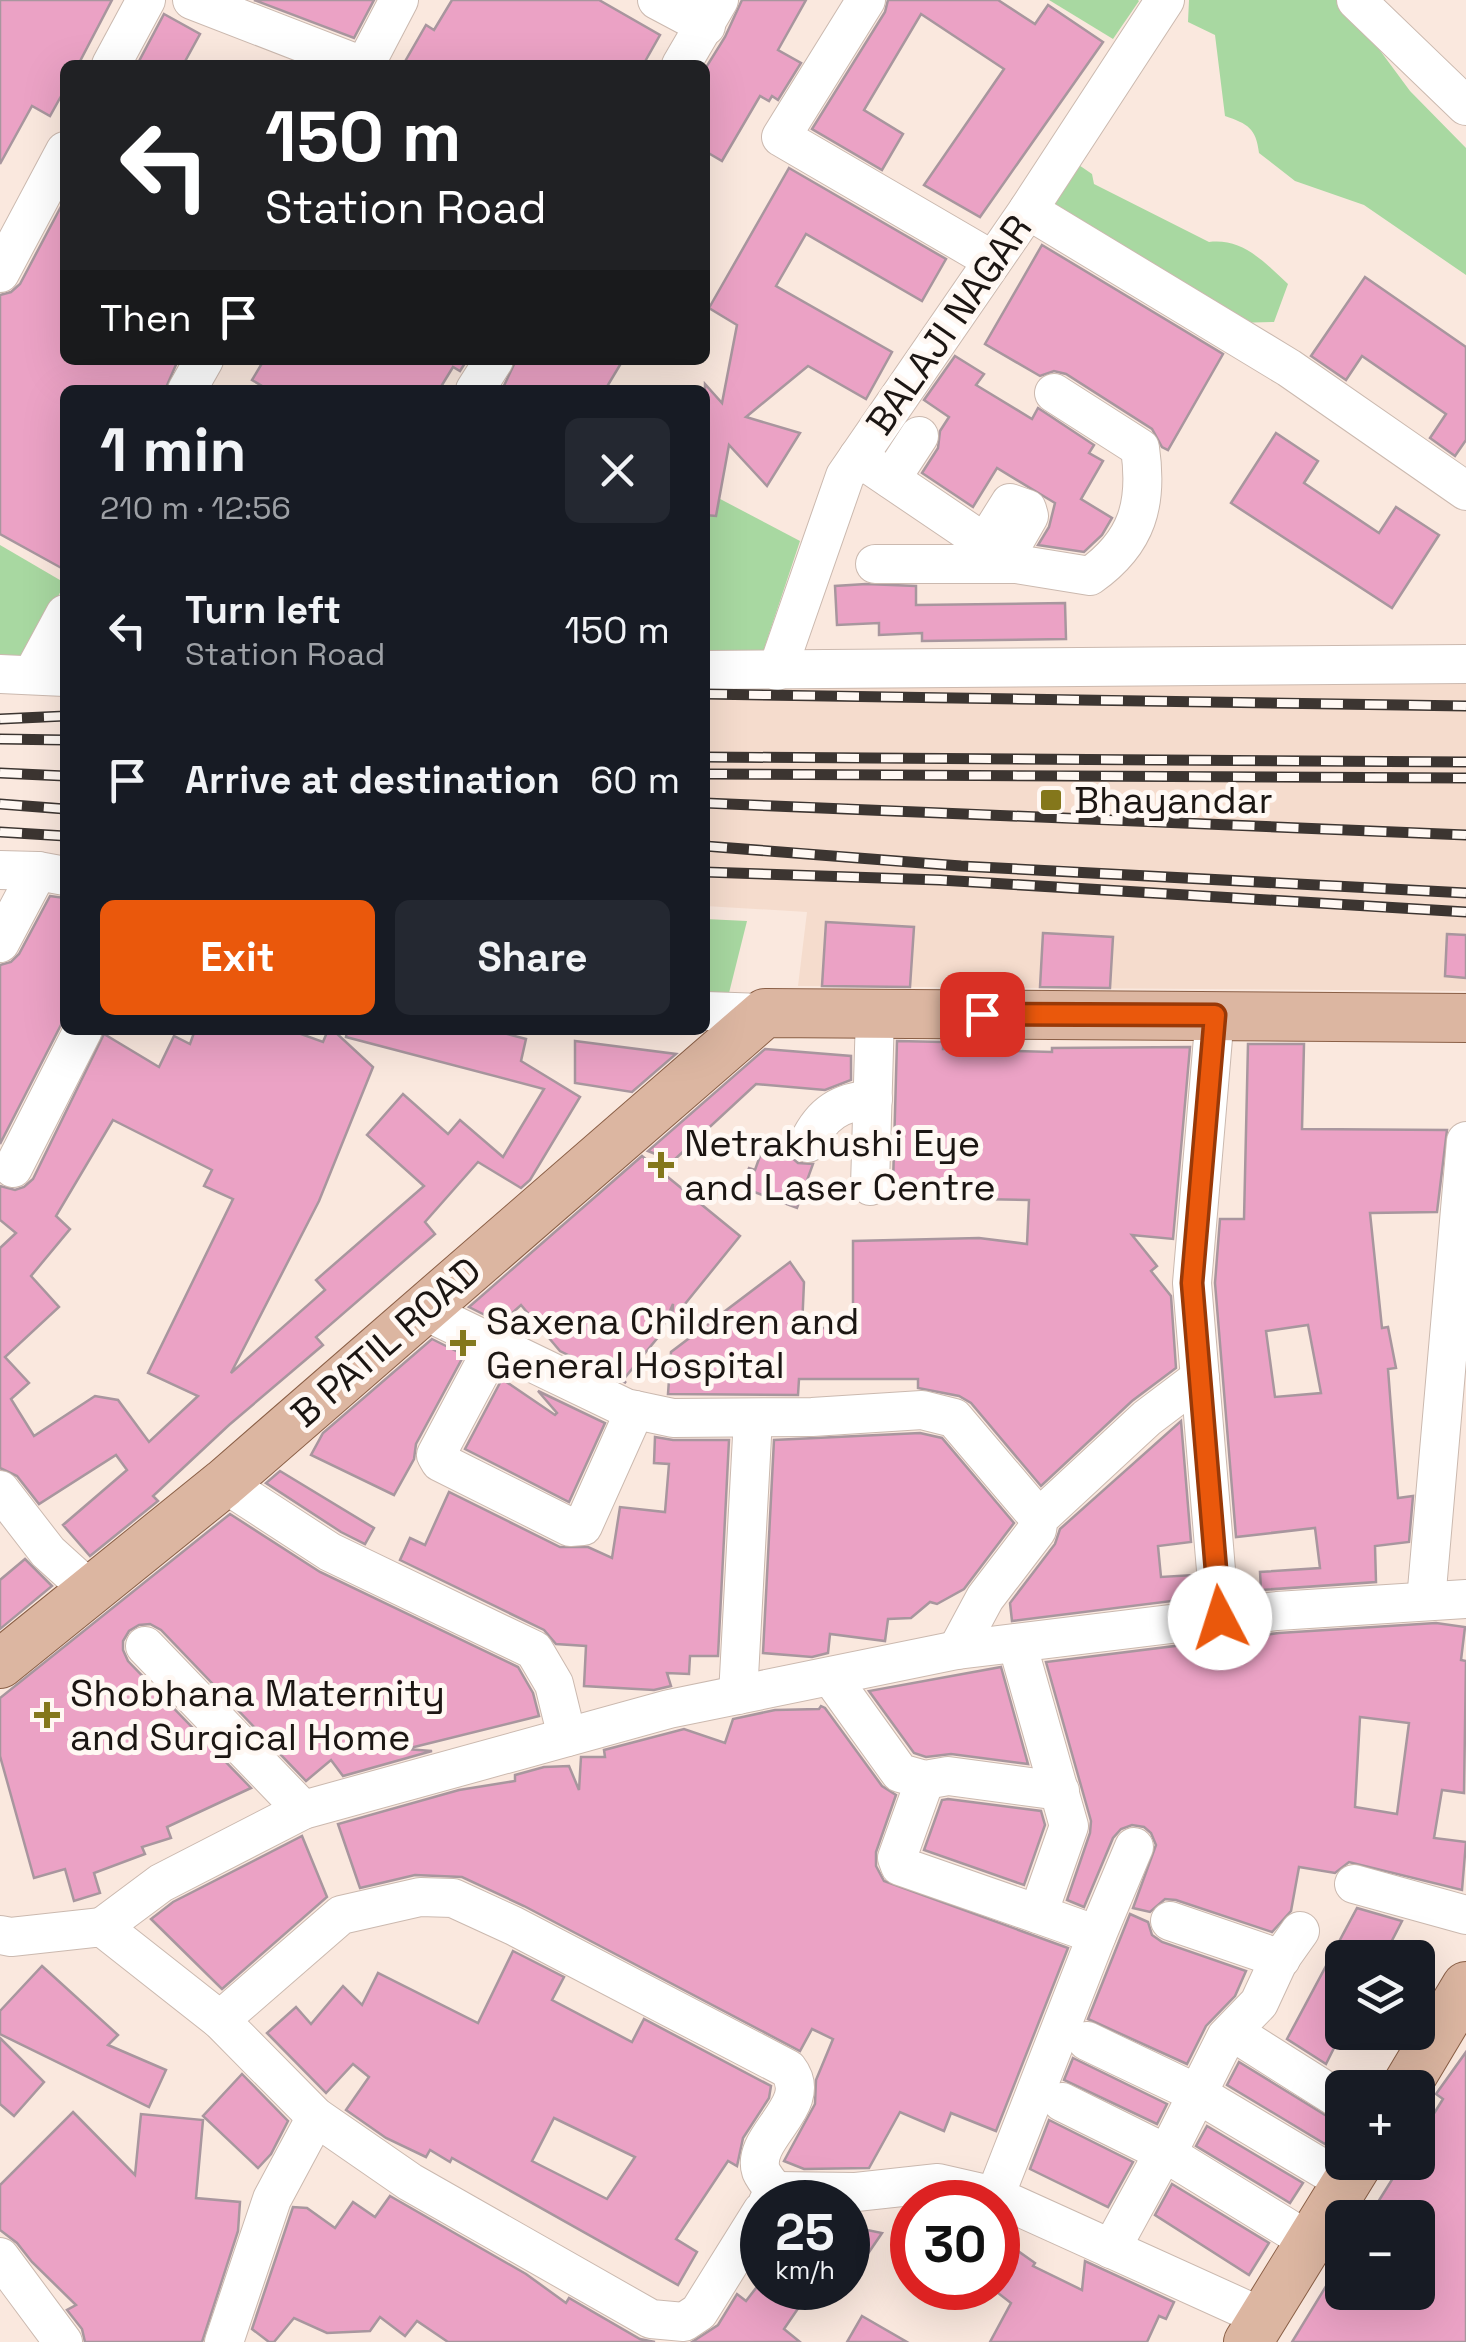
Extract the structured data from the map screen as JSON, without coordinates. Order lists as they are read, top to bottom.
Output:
{
  "streets": {
    "main road": ["B PATIL ROAD"],
    "street": ["BALAJI NAGAR"]
  },
  "places": {
    "transit": ["Bhayandar"],
    "health": ["Netrakhushi Eye and Laser Centre", "Saxena Children and General Hospital", "Shobhana Maternity and Surgical Home"]
  },
  "page": {
    "turn": ["150 m", "Station Road"],
    "then": "Then",
    "heading": ["1 min", "210 m · 12:56"],
    "list": [
      {
        "name": "Turn left",
        "note": "Station Road",
        "value": "150 m"
      },
      {
        "name": "Arrive at destination",
        "value": "60 m"
      }
    ],
    "buttons": ["Exit", "Share"],
    "map_buttons": ["+", "−"],
    "speed": "25 km/h",
    "limit": "30"
  }
}
